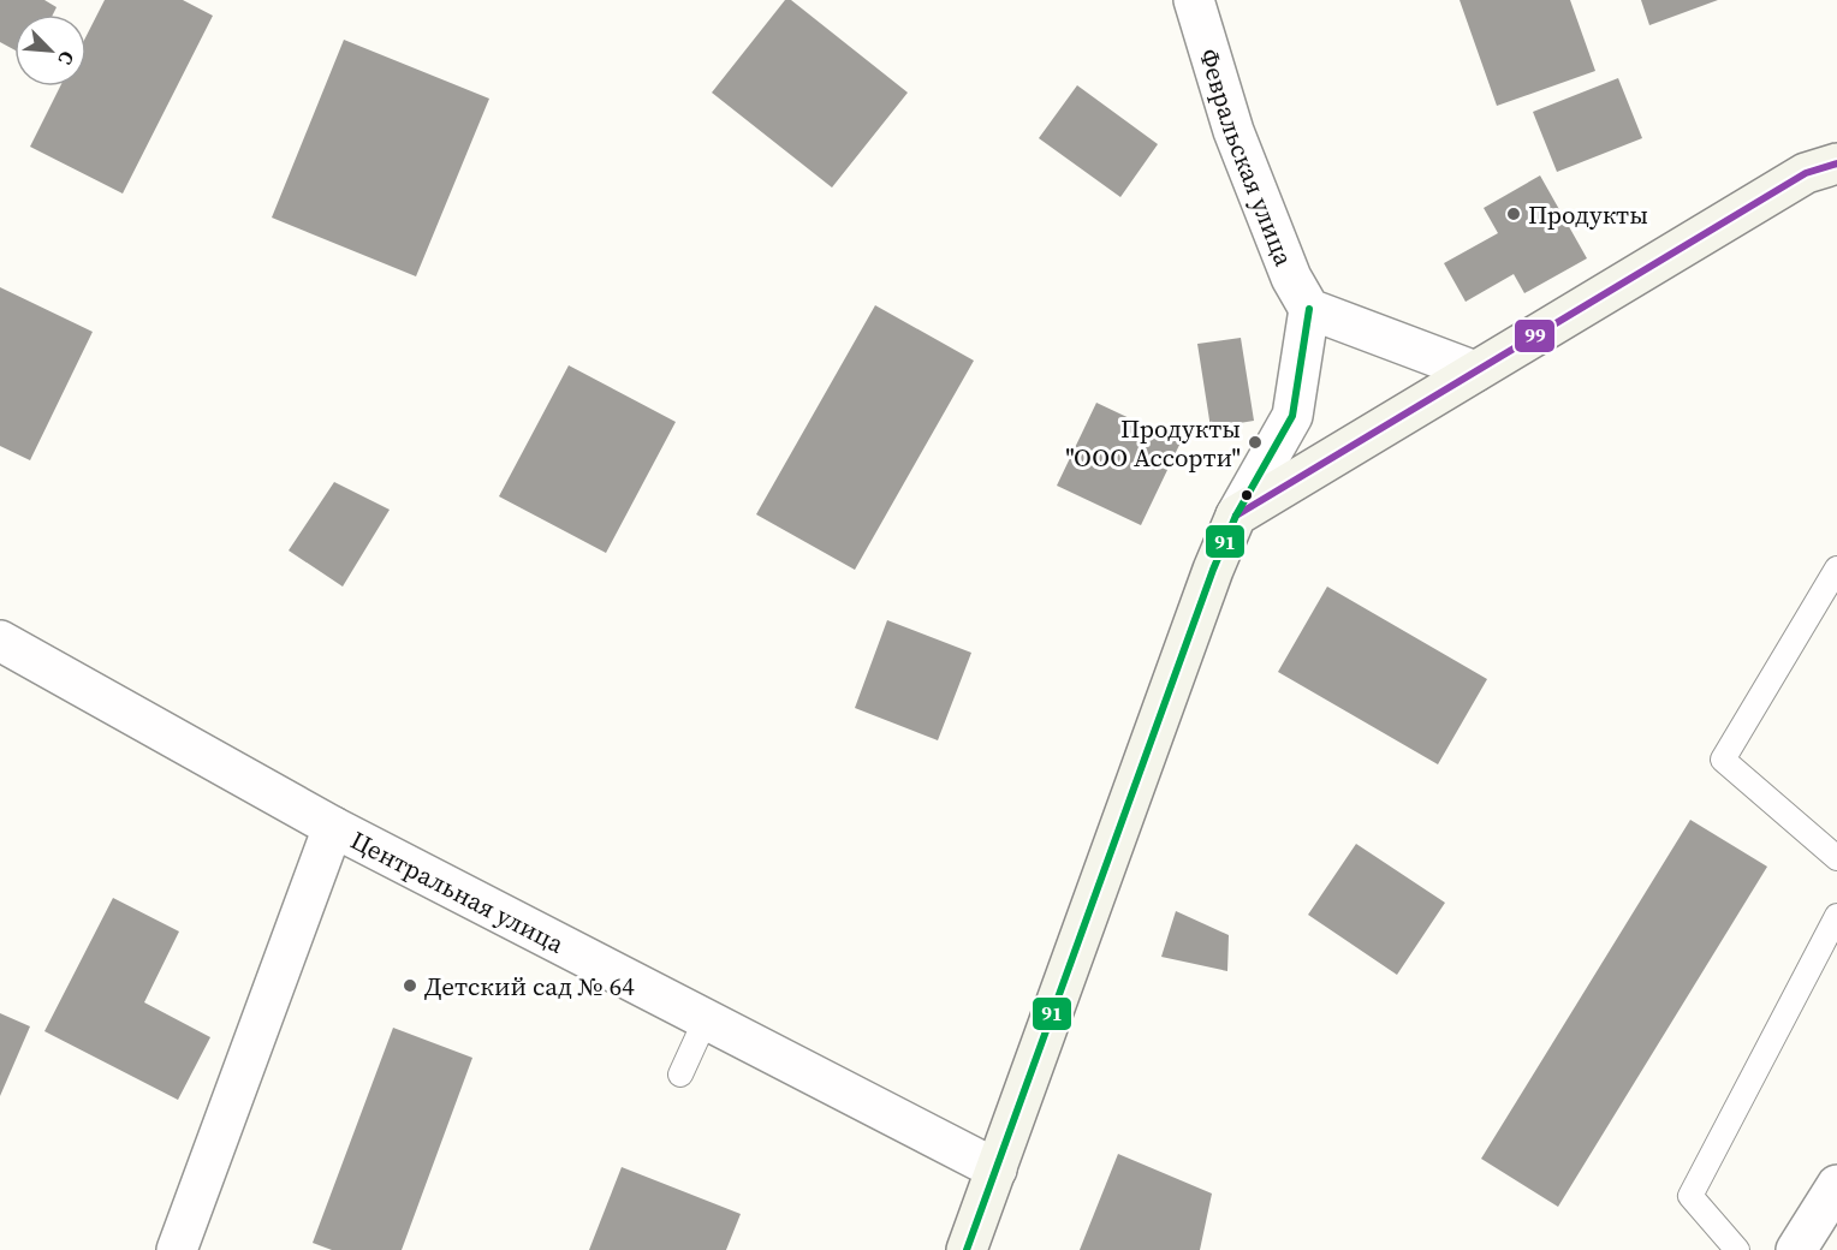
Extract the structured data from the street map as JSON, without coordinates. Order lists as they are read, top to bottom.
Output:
{
  "streets": {
    "street": ["Февральская улица", "Центральная улица"]
  },
  "places": ["Продукты", "Продукты \"ООО Ассорти\"", "Детский сад № 64"],
  "lines": ["transit line 99", "transit line 91"],
  "north": "bottom right"
}
